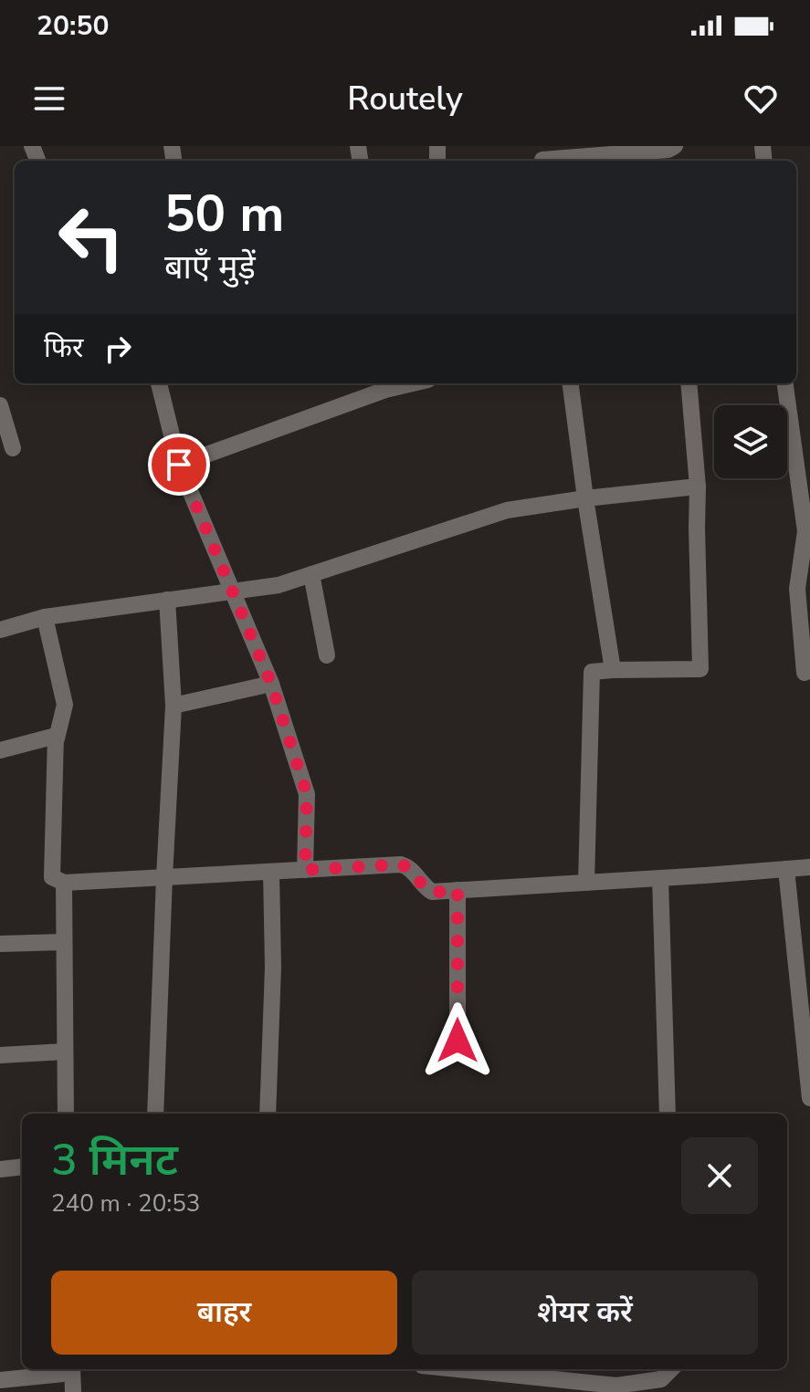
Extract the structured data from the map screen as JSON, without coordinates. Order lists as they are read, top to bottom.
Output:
{
  "page": {
    "status": "20:50",
    "header": "Routely",
    "turn": ["50 m", "बाएँ मुड़ें"],
    "then": "फिर",
    "heading": ["3 मिनट", "240 m · 20:53"],
    "buttons": ["बाहर", "शेयर करें"]
  }
}
